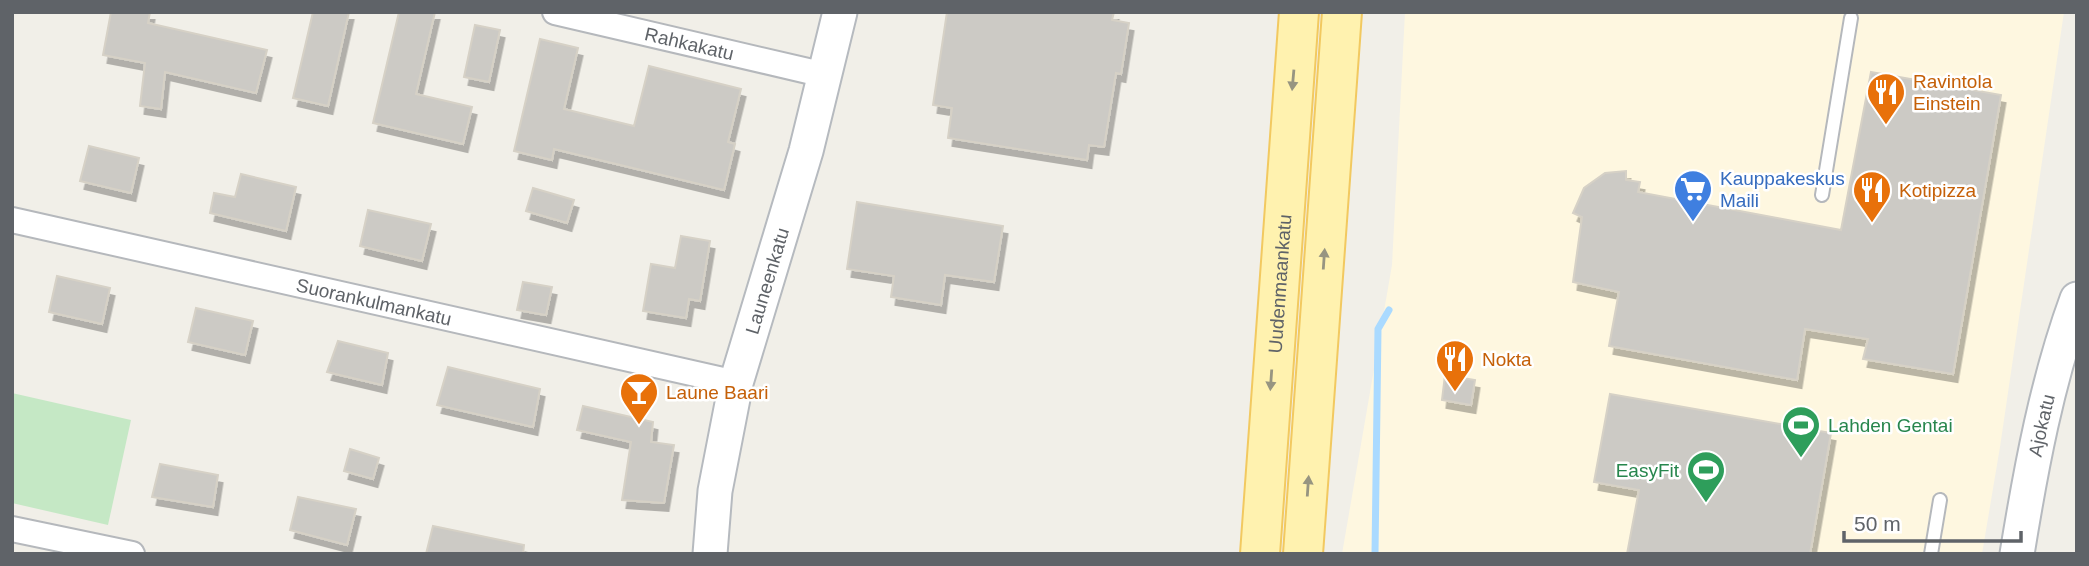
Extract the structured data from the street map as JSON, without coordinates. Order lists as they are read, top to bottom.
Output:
{
  "streets": {
    "main road": ["Uudenmaankatu"],
    "street": [
      "Rahkakatu",
      "Launeenkatu",
      "Suorankulmankatu",
      "Ajokatu"
    ]
  },
  "crossings": [
    ["Rahkakatu", "Launeenkatu"],
    ["Launeenkatu", "Suorankulmankatu"]
  ],
  "places": {
    "restaurant": ["Ravintola Einstein", "Kotipizza", "Nokta"],
    "supermarket": ["Kauppakeskus Maili"],
    "bar": ["Laune Baari"],
    "sports": ["Lahden Gentai", "EasyFit"]
  },
  "scale_bar": "50 m"
}
